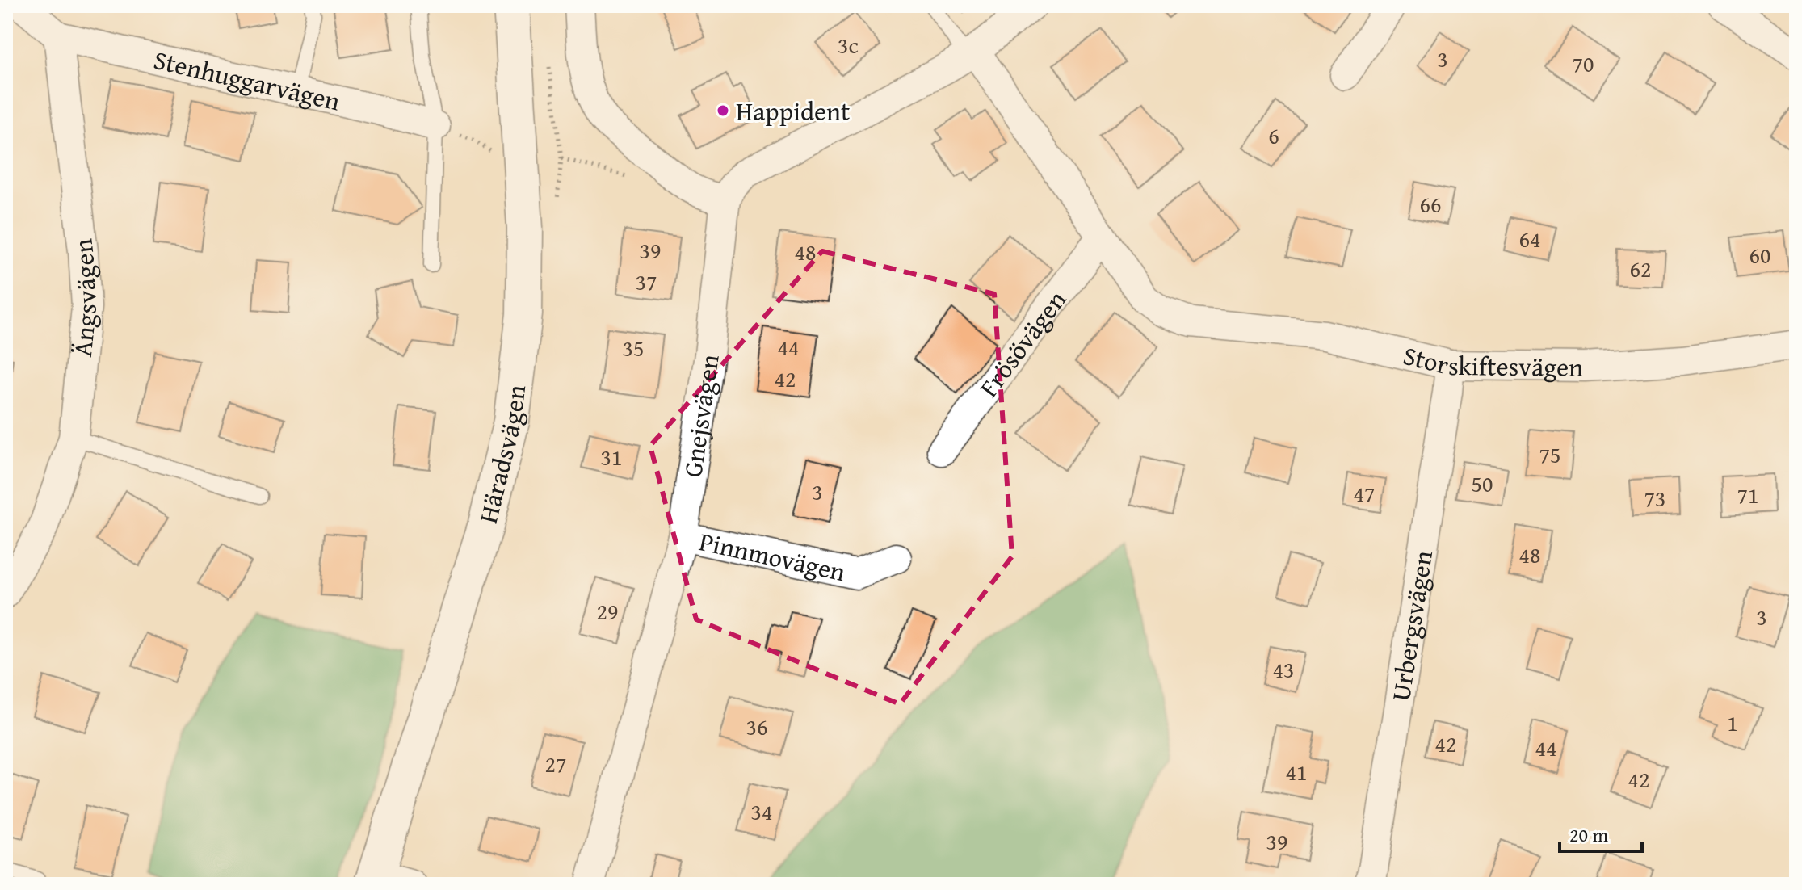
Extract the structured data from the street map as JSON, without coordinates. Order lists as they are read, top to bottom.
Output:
{
  "streets": {
    "street": [
      "Stenhuggarvägen",
      "Ängsvägen",
      "Frösövägen",
      "Storskiftesvägen",
      "Gnejsvägen",
      "Häradsvägen",
      "Pinnmovägen",
      "Urbergsvägen"
    ]
  },
  "crossings": [
    ["Stenhuggarvägen", "Ängsvägen"],
    ["Frösövägen", "Storskiftesvägen"],
    ["Storskiftesvägen", "Urbergsvägen"],
    ["Gnejsvägen", "Pinnmovägen"]
  ],
  "places": ["Happident"],
  "house_numbers": [
    "3c",
    "3",
    "70",
    "6",
    "66",
    "64",
    "39",
    "48",
    "60",
    "62",
    "37",
    "44",
    "35",
    "42",
    "75",
    "31",
    "50",
    "3",
    "47",
    "71",
    "73",
    "48",
    "29",
    "3",
    "43",
    "1",
    "36",
    "42",
    "44",
    "27",
    "41",
    "42",
    "34",
    "39"
  ],
  "scale_bar": "20 m"
}
